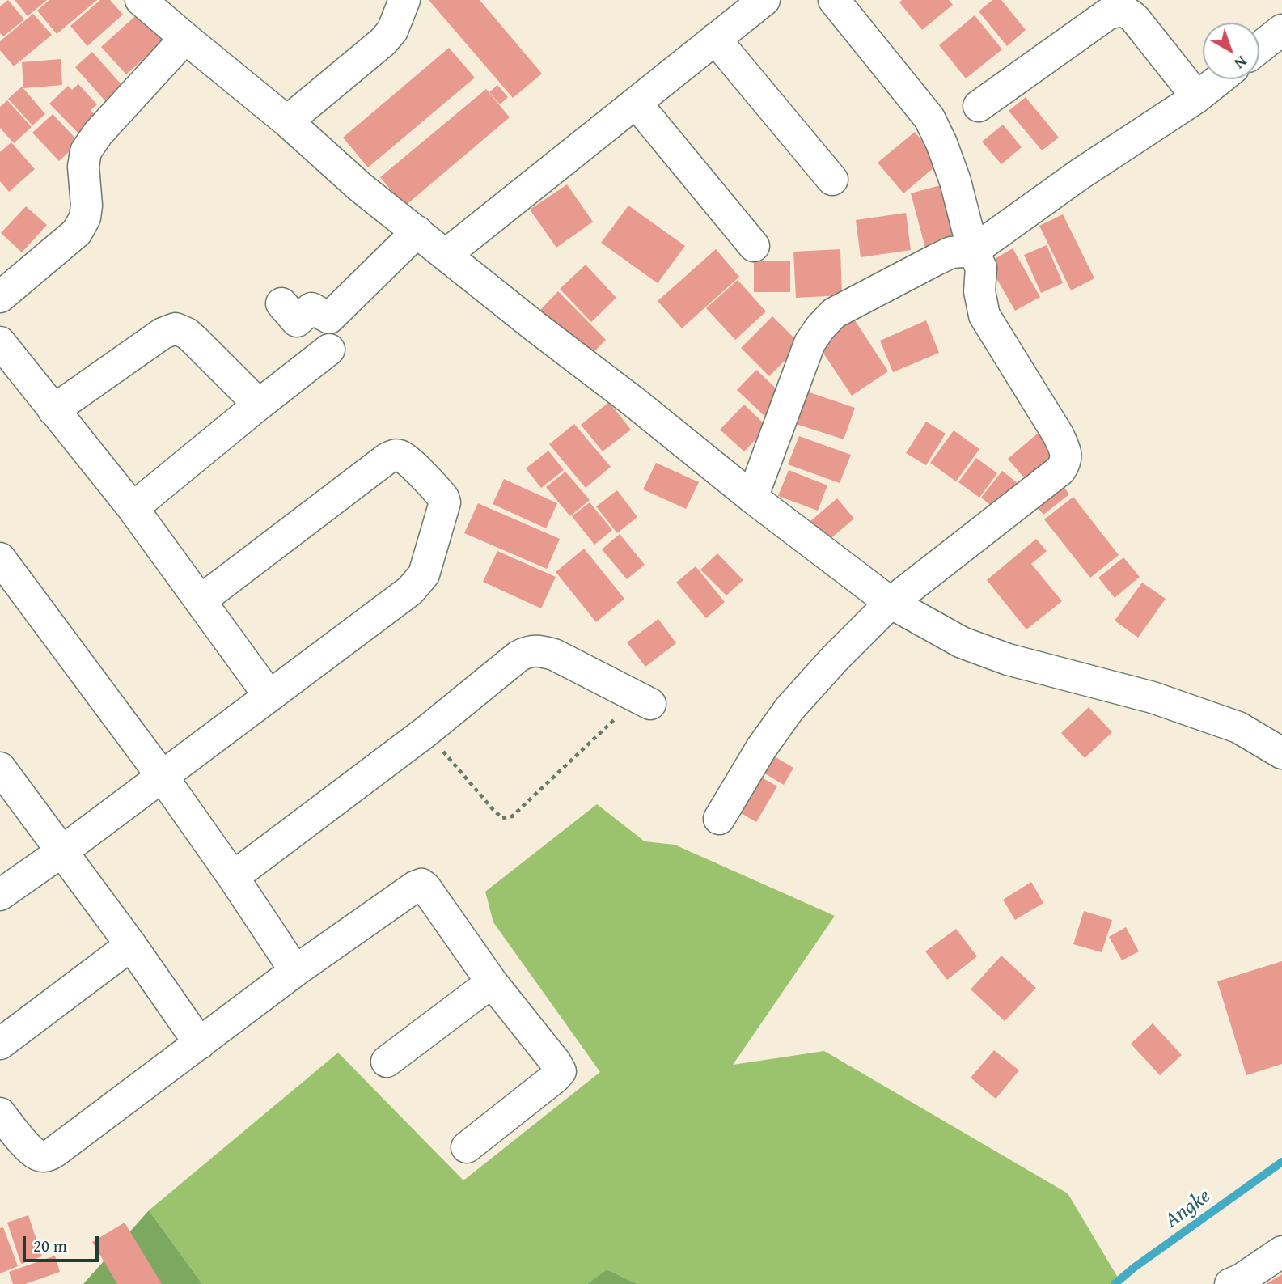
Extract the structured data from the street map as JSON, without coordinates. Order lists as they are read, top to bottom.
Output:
{
  "water": ["Angke"],
  "scale_bar": "20 m",
  "north": "bottom right"
}
